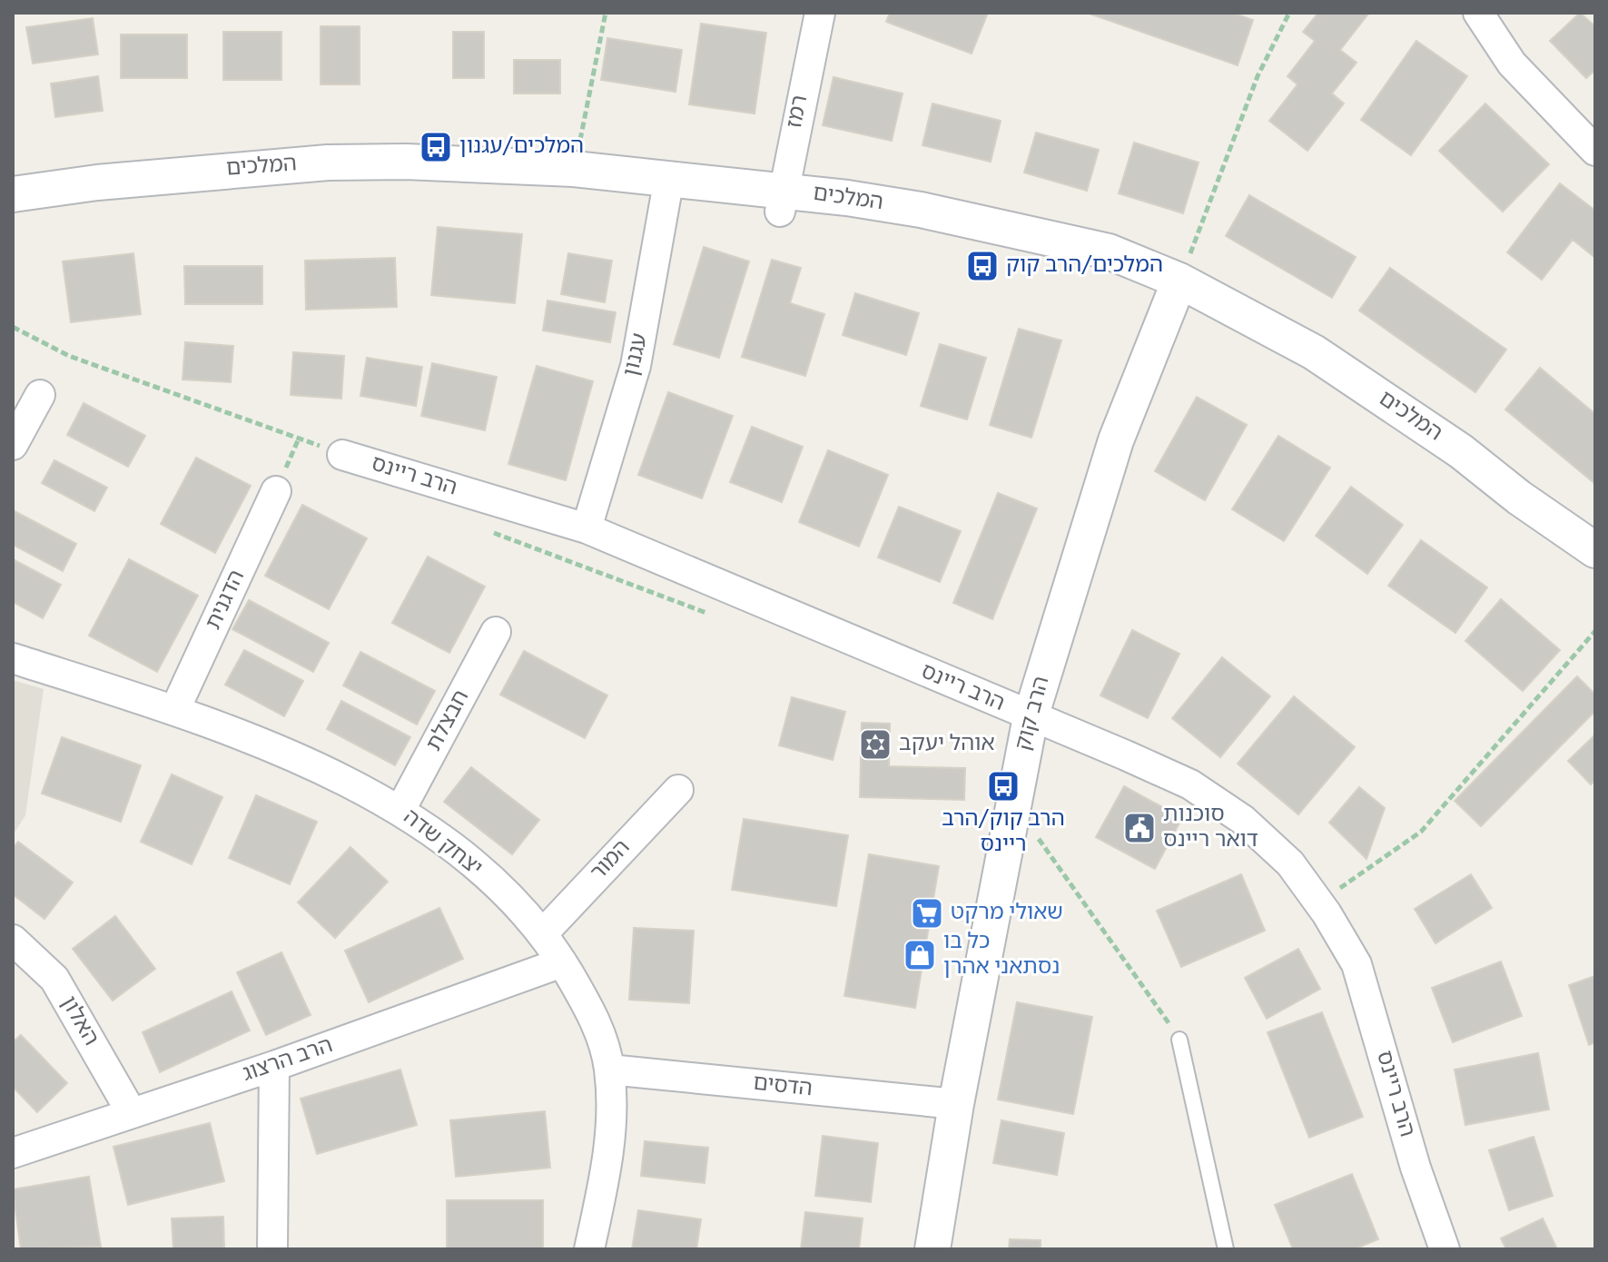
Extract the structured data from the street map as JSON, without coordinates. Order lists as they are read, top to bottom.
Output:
{
  "streets": {
    "street": [
      "רמז",
      "המלכים",
      "עגנון",
      "הרב ריינס",
      "הדגנית",
      "הרב קוק",
      "חבצלת",
      "יצחק שדה",
      "המור",
      "האלון",
      "הרב הרצוג",
      "הדסים"
    ]
  },
  "crossings": [
    ["רמז", "המלכים"],
    ["המלכים", "עגנון"],
    ["המלכים", "הרב קוק"],
    ["עגנון", "הרב ריינס"],
    ["הרב ריינס", "הרב קוק"],
    ["הדגנית", "יצחק שדה"],
    ["הרב קוק", "הדסים"],
    ["חבצלת", "יצחק שדה"],
    ["יצחק שדה", "המור"],
    ["יצחק שדה", "הרב הרצוג"],
    ["יצחק שדה", "הדסים"],
    ["האלון", "הרב הרצוג"]
  ],
  "places": {
    "bus stop": ["המלכים/עגנון", "המלכים/הרב קוק", "הרב קוק/הרב ריינס"],
    "synagogue": ["אוהל יעקב"],
    "public building": ["סוכנות דואר ריינס"],
    "supermarket": ["שאולי מרקט"],
    "shop": ["כל בו נסתאני אהרן"]
  }
}
